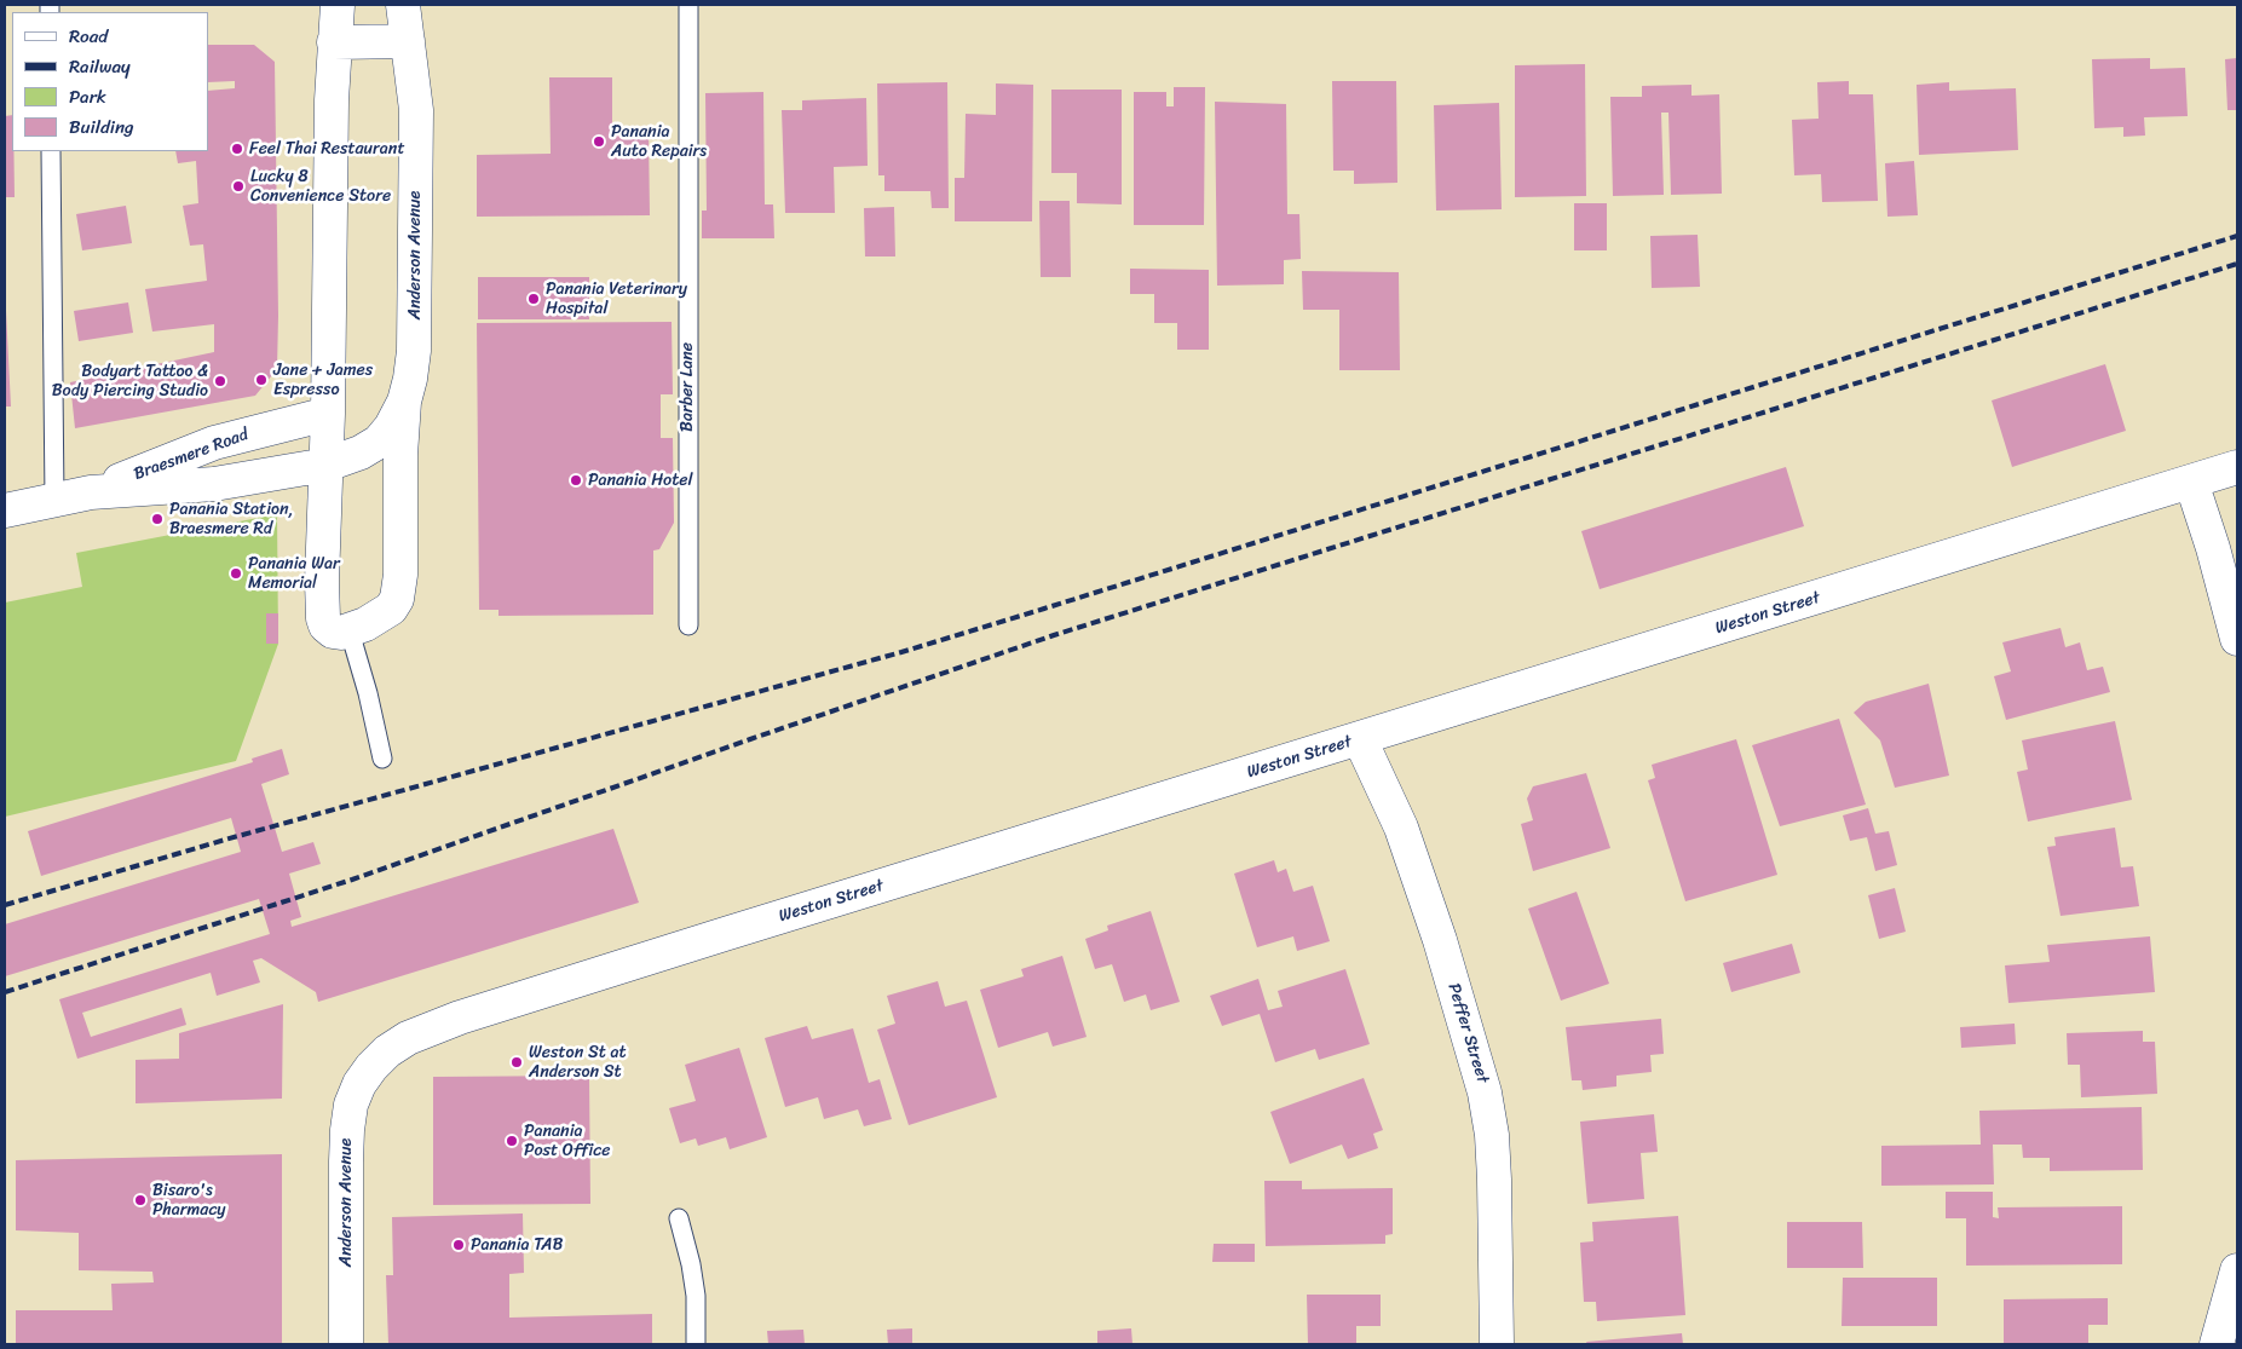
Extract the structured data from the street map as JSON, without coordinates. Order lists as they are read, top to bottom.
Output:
{
  "streets": {
    "street": [
      "Anderson Avenue",
      "Braesmere Road",
      "Weston Street",
      "Peffer Street"
    ],
    "lane": ["Barber Lane"]
  },
  "crossings": [
    ["Anderson Avenue", "Braesmere Road"],
    ["Anderson Avenue", "Weston Street"],
    ["Weston Street", "Peffer Street"]
  ],
  "places": [
    "Panania Auto Repairs",
    "Feel Thai Restaurant",
    "Lucky 8 Convenience Store",
    "Panania Veterinary Hospital",
    "Jane + James Espresso",
    "Bodyart Tattoo & Body Piercing Studio",
    "Panania Hotel",
    "Panania Station, Braesmere Rd",
    "Panania War Memorial",
    "Weston St at Anderson St",
    "Panania Post Office",
    "Bisaro's Pharmacy",
    "Panania TAB"
  ],
  "legend": [
    "Road",
    "Railway",
    "Park",
    "Building"
  ]
}
